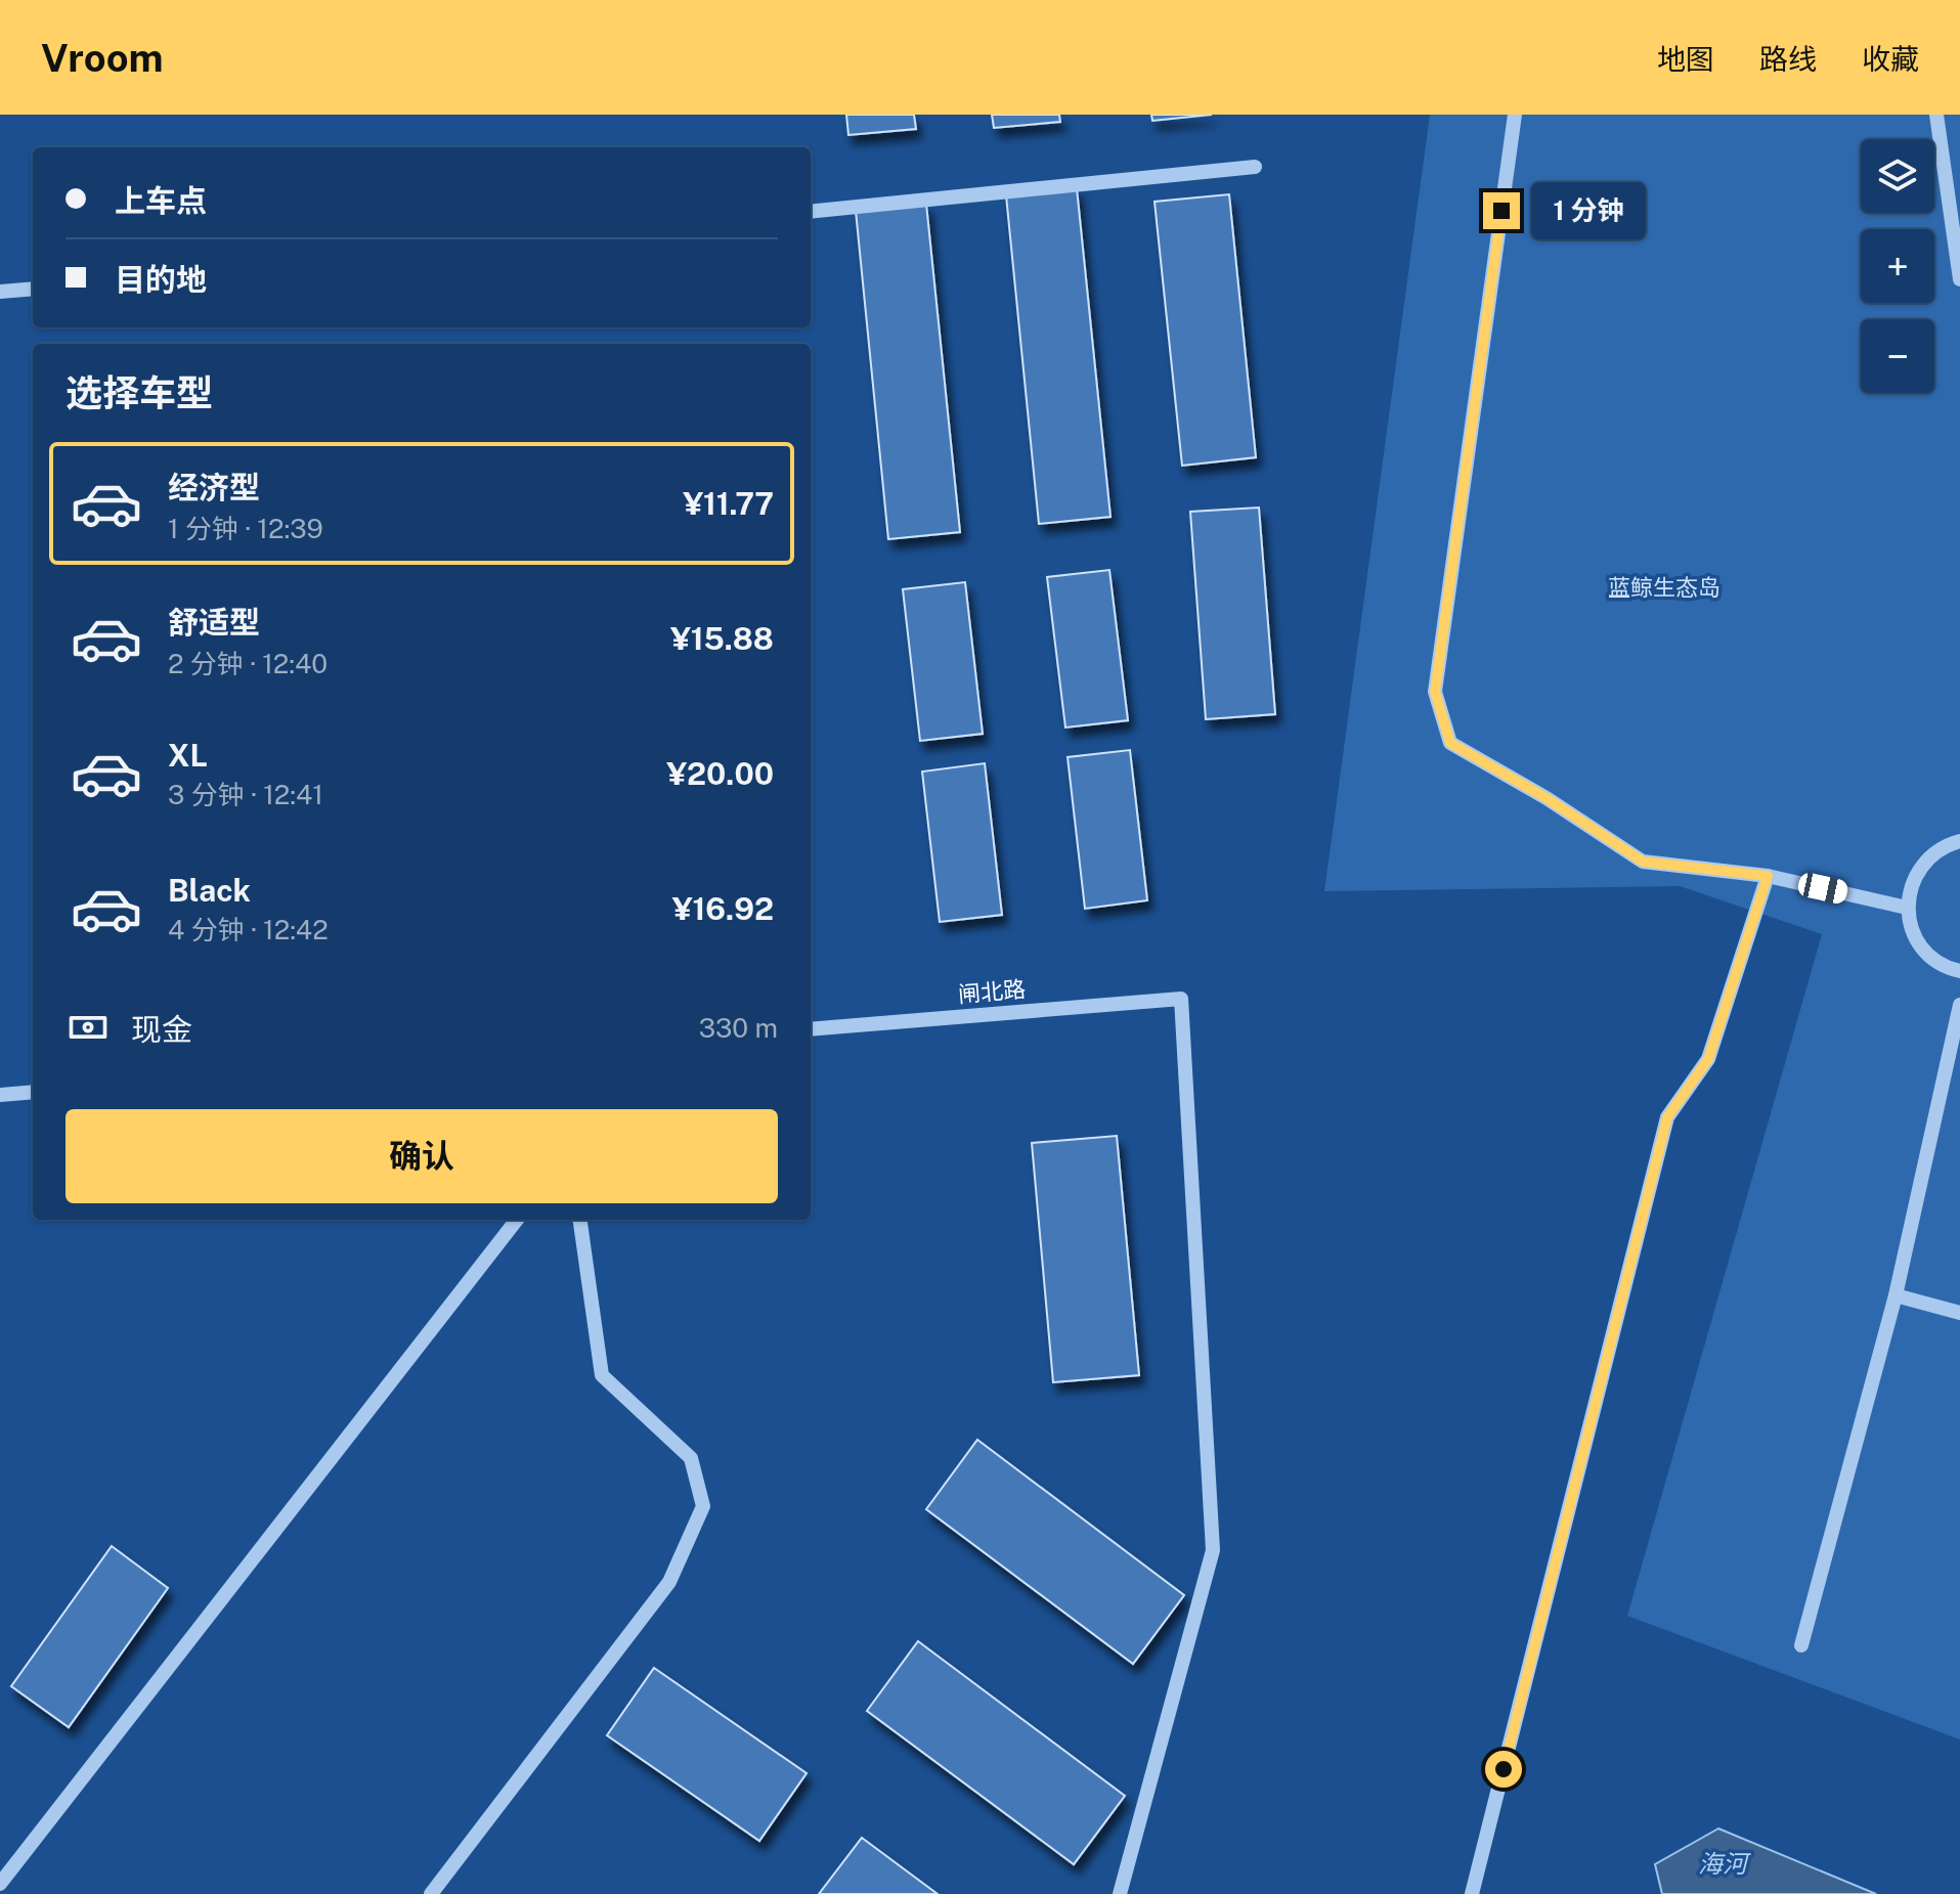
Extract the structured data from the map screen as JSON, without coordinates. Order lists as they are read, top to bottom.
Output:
{
  "streets": {
    "street": ["闸北路"]
  },
  "water": ["海河"],
  "parks": ["蓝鲸生态岛"],
  "page": {
    "header": "Vroom",
    "nav": ["地图", "路线", "收藏"],
    "map_buttons": ["+", "−"],
    "banner": ["上车点", "目的地"],
    "bubble": "1 分钟",
    "heading": "选择车型",
    "list": [
      {
        "name": "经济型",
        "note": "1 分钟 · 12:39",
        "value": "¥11.77"
      },
      {
        "name": "舒适型",
        "note": "2 分钟 · 12:40",
        "value": "¥15.88"
      },
      {
        "name": "XL",
        "note": "3 分钟 · 12:41",
        "value": "¥20.00"
      },
      {
        "name": "Black",
        "note": "4 分钟 · 12:42",
        "value": "¥16.92"
      }
    ],
    "pay": ["现金", "330 m"],
    "buttons": "确认"
  }
}
